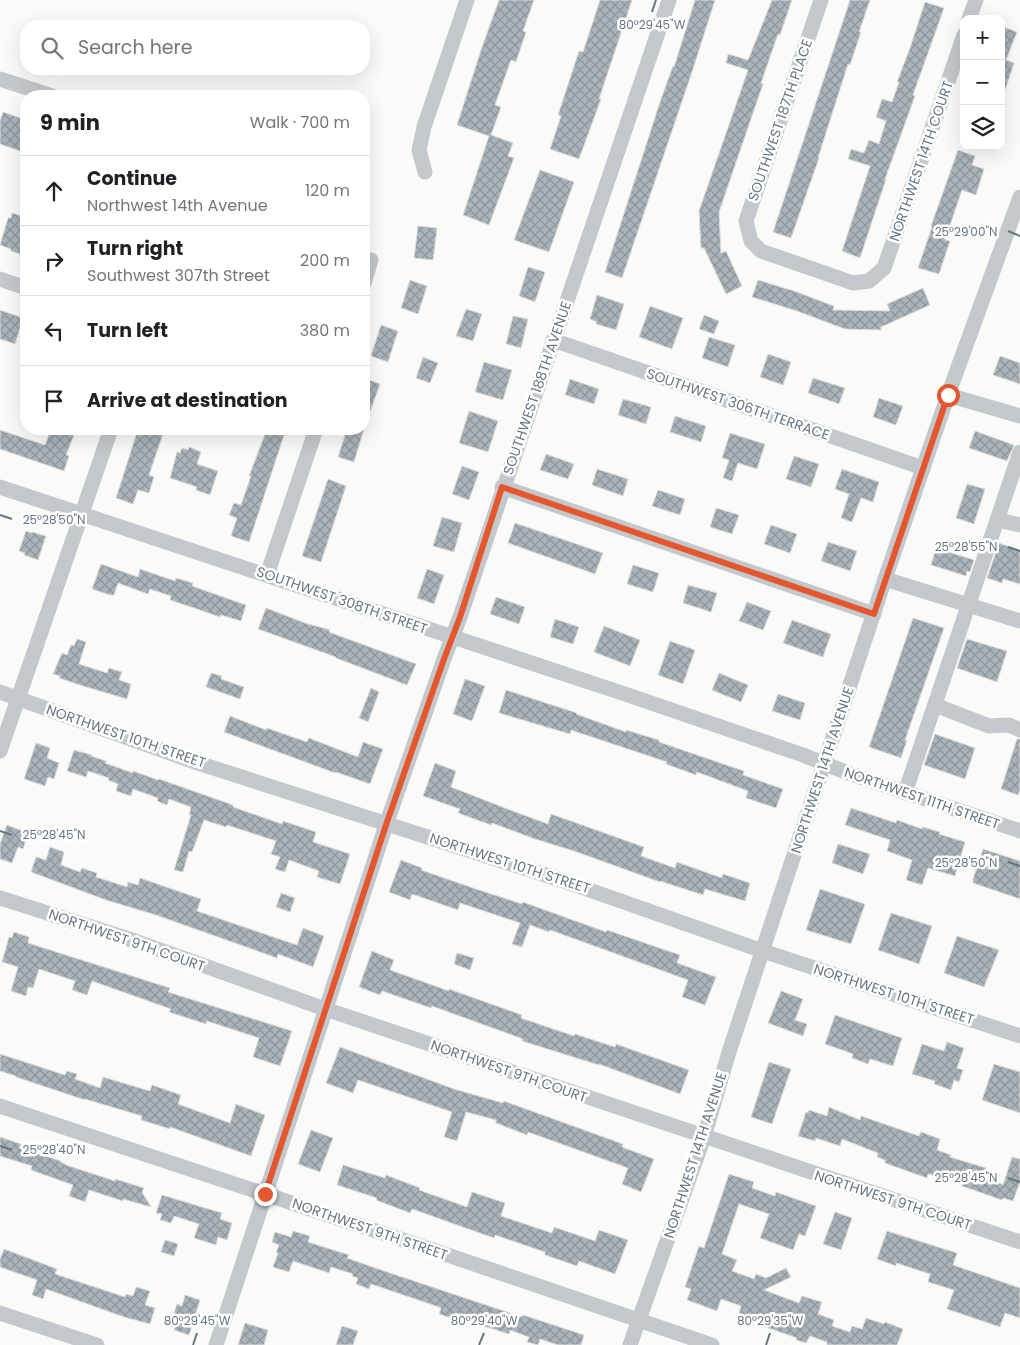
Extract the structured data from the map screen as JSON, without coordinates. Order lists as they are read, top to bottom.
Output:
{
  "streets": {
    "street": [
      "SOUTHWEST 187TH PLACE",
      "NORTHWEST 14TH COURT",
      "SOUTHWEST 188TH AVENUE",
      "SOUTHWEST 306TH TERRACE",
      "SOUTHWEST 308TH STREET",
      "NORTHWEST 10TH STREET",
      "NORTHWEST 14TH AVENUE",
      "NORTHWEST 11TH STREET",
      "NORTHWEST 9TH COURT",
      "NORTHWEST 9TH STREET"
    ]
  },
  "crossings": [
    ["SOUTHWEST 187TH PLACE", "NORTHWEST 14TH COURT"],
    ["SOUTHWEST 188TH AVENUE", "SOUTHWEST 306TH TERRACE"],
    ["SOUTHWEST 188TH AVENUE", "SOUTHWEST 308TH STREET"],
    ["SOUTHWEST 188TH AVENUE", "NORTHWEST 10TH STREET"],
    ["SOUTHWEST 188TH AVENUE", "NORTHWEST 9TH COURT"],
    ["SOUTHWEST 188TH AVENUE", "NORTHWEST 9TH STREET"],
    ["SOUTHWEST 306TH TERRACE", "NORTHWEST 14TH AVENUE"],
    ["SOUTHWEST 308TH STREET", "NORTHWEST 14TH AVENUE"],
    ["SOUTHWEST 308TH STREET", "NORTHWEST 11TH STREET"],
    ["NORTHWEST 10TH STREET", "NORTHWEST 14TH AVENUE"],
    ["NORTHWEST 14TH AVENUE", "NORTHWEST 11TH STREET"],
    ["NORTHWEST 14TH AVENUE", "NORTHWEST 9TH COURT"],
    ["NORTHWEST 14TH AVENUE", "NORTHWEST 9TH STREET"]
  ],
  "page": {
    "map_buttons": ["+", "−"],
    "search": "Search here",
    "heading": ["9 min", "Walk · 700 m"],
    "list": [
      ["Continue", "Northwest 14th Avenue", "120 m"],
      ["Turn right", "Southwest 307th Street", "200 m"],
      ["Turn left", "380 m"],
      "Arrive at destination"
    ]
  },
  "coordinates": [
    "80°29'45\"W",
    "25°29'00\"N",
    "25°28'50\"N",
    "25°28'55\"N",
    "25°28'45\"N",
    "25°28'40\"N",
    "80°29'40\"W",
    "80°29'35\"W"
  ]
}
